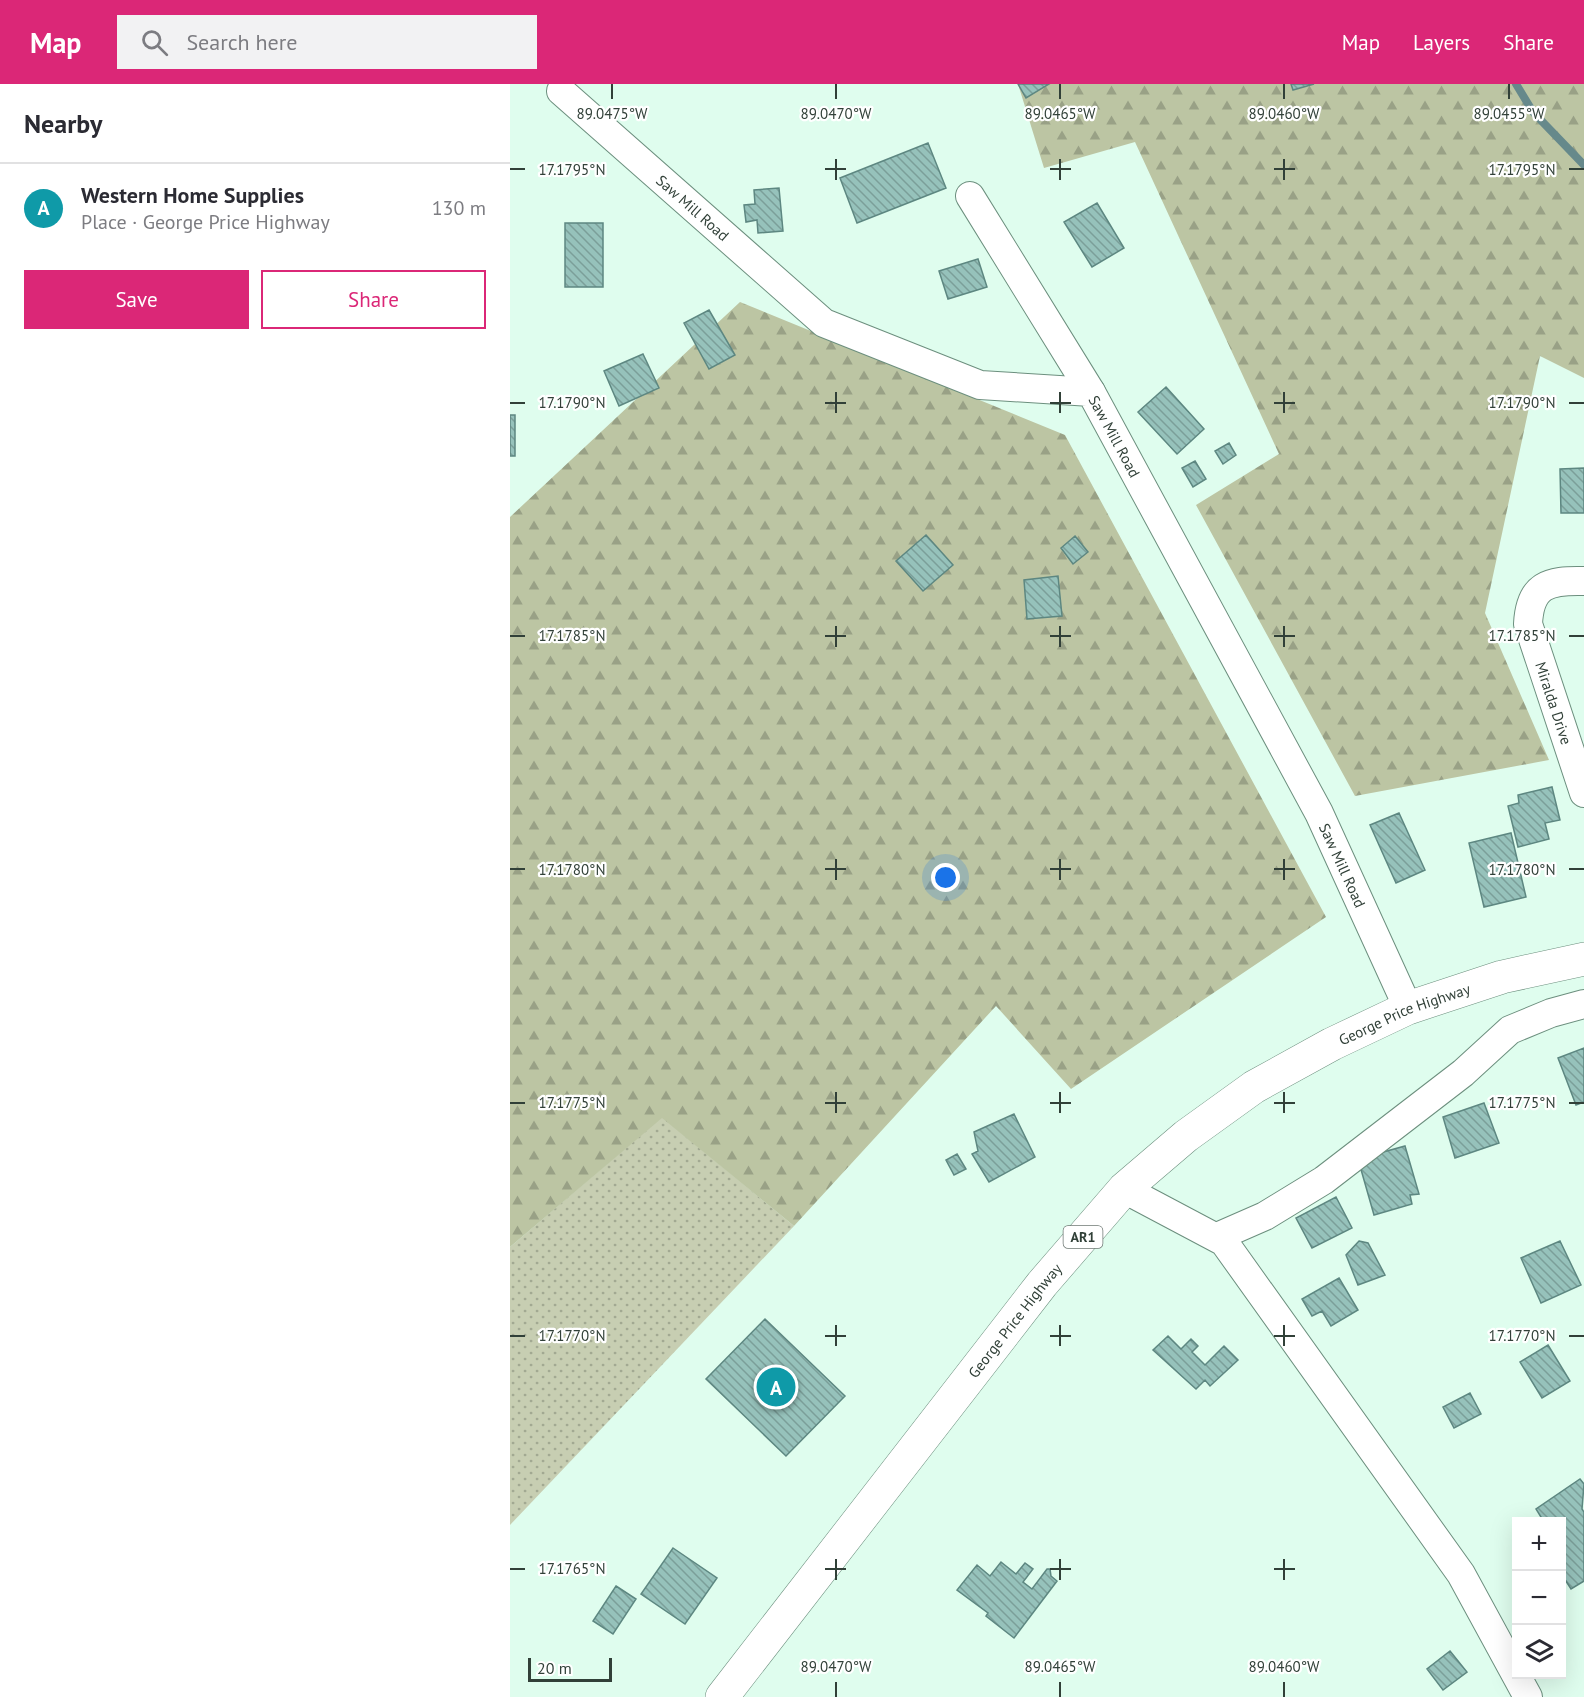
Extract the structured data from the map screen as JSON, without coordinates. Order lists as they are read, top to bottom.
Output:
{
  "streets": {
    "highway": ["George Price Highway", "AR1"],
    "street": ["Saw Mill Road", "Miralda Drive"]
  },
  "crossings": [
    ["Saw Mill Road", "George Price Highway"]
  ],
  "scale_bar": "20 m",
  "page": {
    "header": "Map",
    "search": "Search here",
    "nav": ["Map", "Layers", "Share"],
    "heading": "Nearby",
    "list": [
      {
        "mark": "A",
        "name": "Western Home Supplies",
        "note": "Place · George Price Highway",
        "value": "130 m"
      }
    ],
    "buttons": ["Save", "Share"],
    "pins": "A",
    "map_buttons": ["+", "−"],
    "scale": "20 m"
  },
  "coordinates": [
    "89.0475°W",
    "89.0470°W",
    "89.0465°W",
    "89.0460°W",
    "89.0455°W",
    "17.1795°N",
    "17.1790°N",
    "17.1785°N",
    "17.1780°N",
    "17.1775°N",
    "17.1770°N",
    "17.1765°N"
  ]
}
